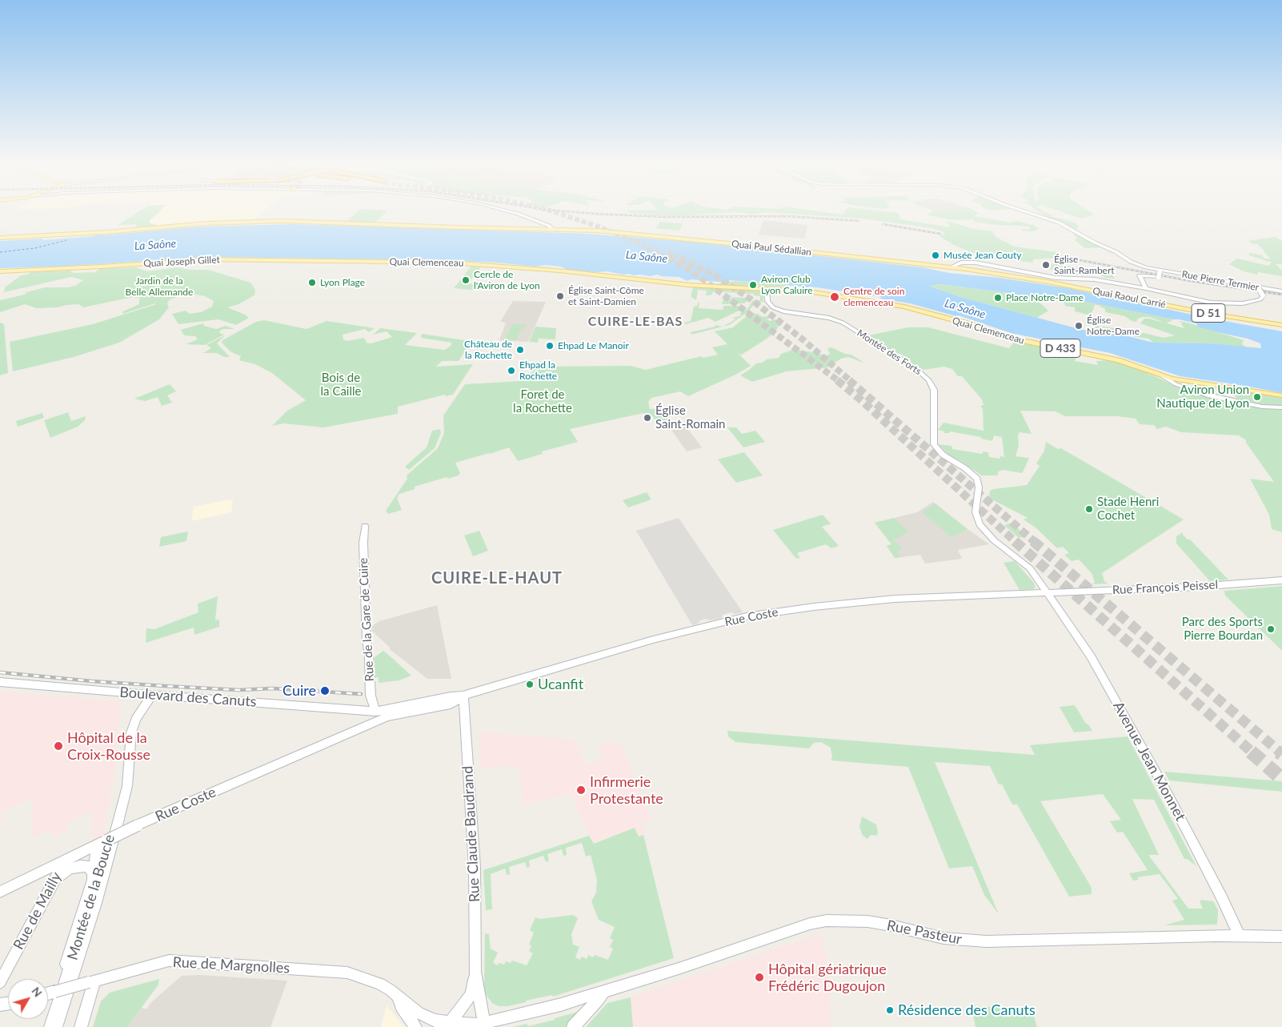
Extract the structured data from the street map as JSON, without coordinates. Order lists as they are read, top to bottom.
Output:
{
  "streets": {
    "main road": [
      "Quai Paul Sédallian",
      "Quai Joseph Gillet",
      "Quai Clemenceau",
      "Quai Raoul Carrié",
      "D 51",
      "D 433"
    ],
    "street": [
      "Rue Pierre Termier",
      "Montée des Forts",
      "Rue François Peissel",
      "Rue Coste",
      "Rue de la Gare de Cuire",
      "Boulevard des Canuts",
      "Avenue Jean Monnet",
      "Rue Claude Baudrand",
      "Montée de la Boucle",
      "Rue de Mailly",
      "Rue Pasteur",
      "Rue de Margnolles"
    ]
  },
  "crossings": [
    ["Quai Paul Sédallian", "Quai Raoul Carrié"],
    ["Quai Joseph Gillet", "Quai Clemenceau"],
    ["Quai Clemenceau", "Montée des Forts"],
    ["Montée des Forts", "Avenue Jean Monnet"],
    ["Rue François Peissel", "Rue Coste"],
    ["Rue François Peissel", "Avenue Jean Monnet"],
    ["Rue Coste", "Rue de la Gare de Cuire"],
    ["Rue Coste", "Boulevard des Canuts"],
    ["Rue Coste", "Avenue Jean Monnet"],
    ["Rue Coste", "Rue Claude Baudrand"],
    ["Rue Coste", "Rue de Mailly"],
    ["Rue de la Gare de Cuire", "Boulevard des Canuts"],
    ["Boulevard des Canuts", "Montée de la Boucle"],
    ["Avenue Jean Monnet", "Rue Pasteur"],
    ["Rue Claude Baudrand", "Rue Pasteur"],
    ["Rue Claude Baudrand", "Rue de Margnolles"],
    ["Rue Pasteur", "Rue de Margnolles"]
  ],
  "districts": ["CUIRE-LE-BAS", "CUIRE-LE-HAUT"],
  "water": ["La Saône"],
  "parks": ["Jardin de la Belle Allemande", "Bois de la Caille", "Foret de la Rochette"],
  "places": [
    "Musée Jean Couty",
    "Église Saint-Rambert",
    "Cercle de l'Aviron de Lyon",
    "Lyon Plage",
    "Aviron Club Lyon Caluire",
    "Église Saint-Côme et Saint-Damien",
    "Centre de soin clemenceau",
    "Place Notre-Dame",
    "Église Notre-Dame",
    "Ehpad Le Manoir",
    "Château de la Rochette",
    "Ehpad la Rochette",
    "Aviron Union Nautique de Lyon",
    "Église Saint-Romain",
    "Stade Henri Cochet",
    "Parc des Sports Pierre Bourdan",
    "Ucanfit",
    "Cuire",
    "Hôpital de la Croix-Rousse",
    "Infirmerie Protestante",
    "Hôpital gériatrique Frédéric Dugoujon",
    "Résidence des Canuts"
  ],
  "north": "top right"
}
